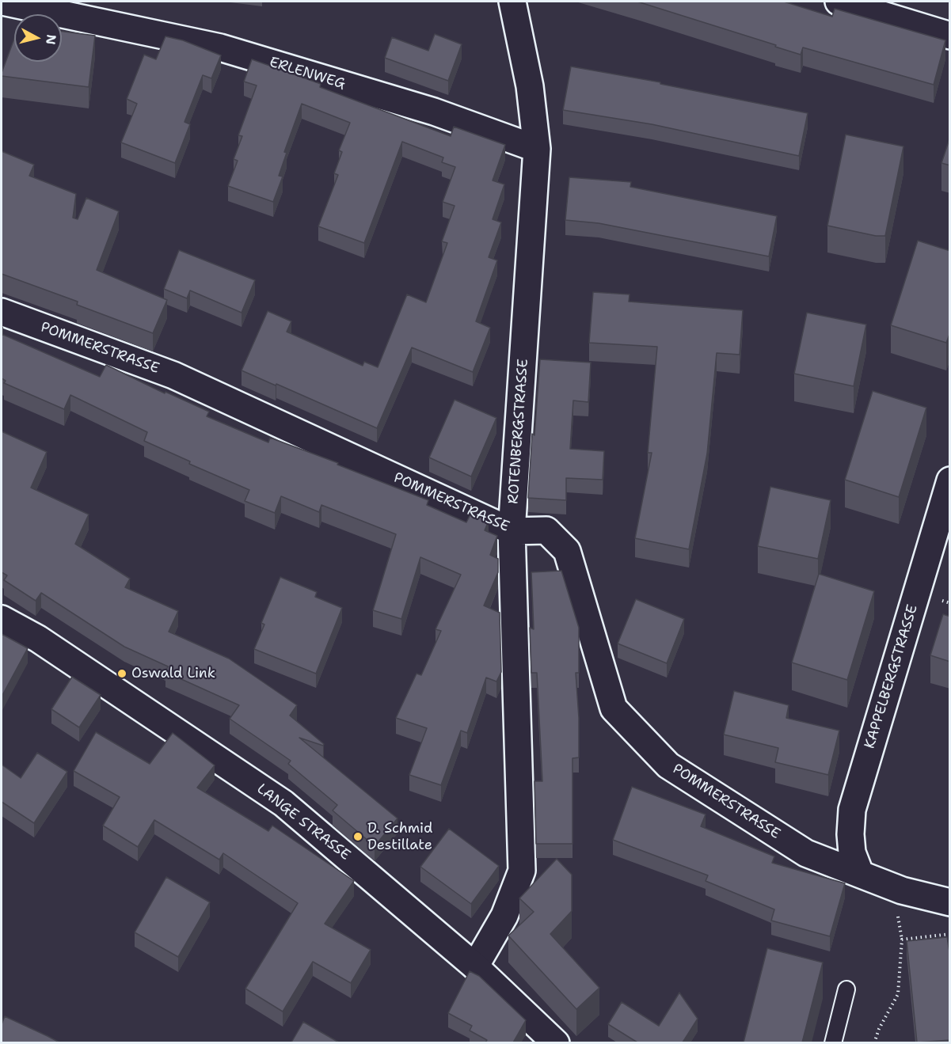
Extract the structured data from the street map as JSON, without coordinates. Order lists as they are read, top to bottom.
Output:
{
  "streets": {
    "street": [
      "ERLENWEG",
      "POMMERSTRASSE",
      "ROTENBERGSTRASSE",
      "KAPPELBERGSTRASSE",
      "LANGE STRASSE"
    ]
  },
  "crossings": [
    ["ERLENWEG", "ROTENBERGSTRASSE"],
    ["POMMERSTRASSE", "ROTENBERGSTRASSE"],
    ["POMMERSTRASSE", "KAPPELBERGSTRASSE"],
    ["ROTENBERGSTRASSE", "LANGE STRASSE"]
  ],
  "places": ["Oswald Link", "D. Schmid Destillate"],
  "north": "right"
}
